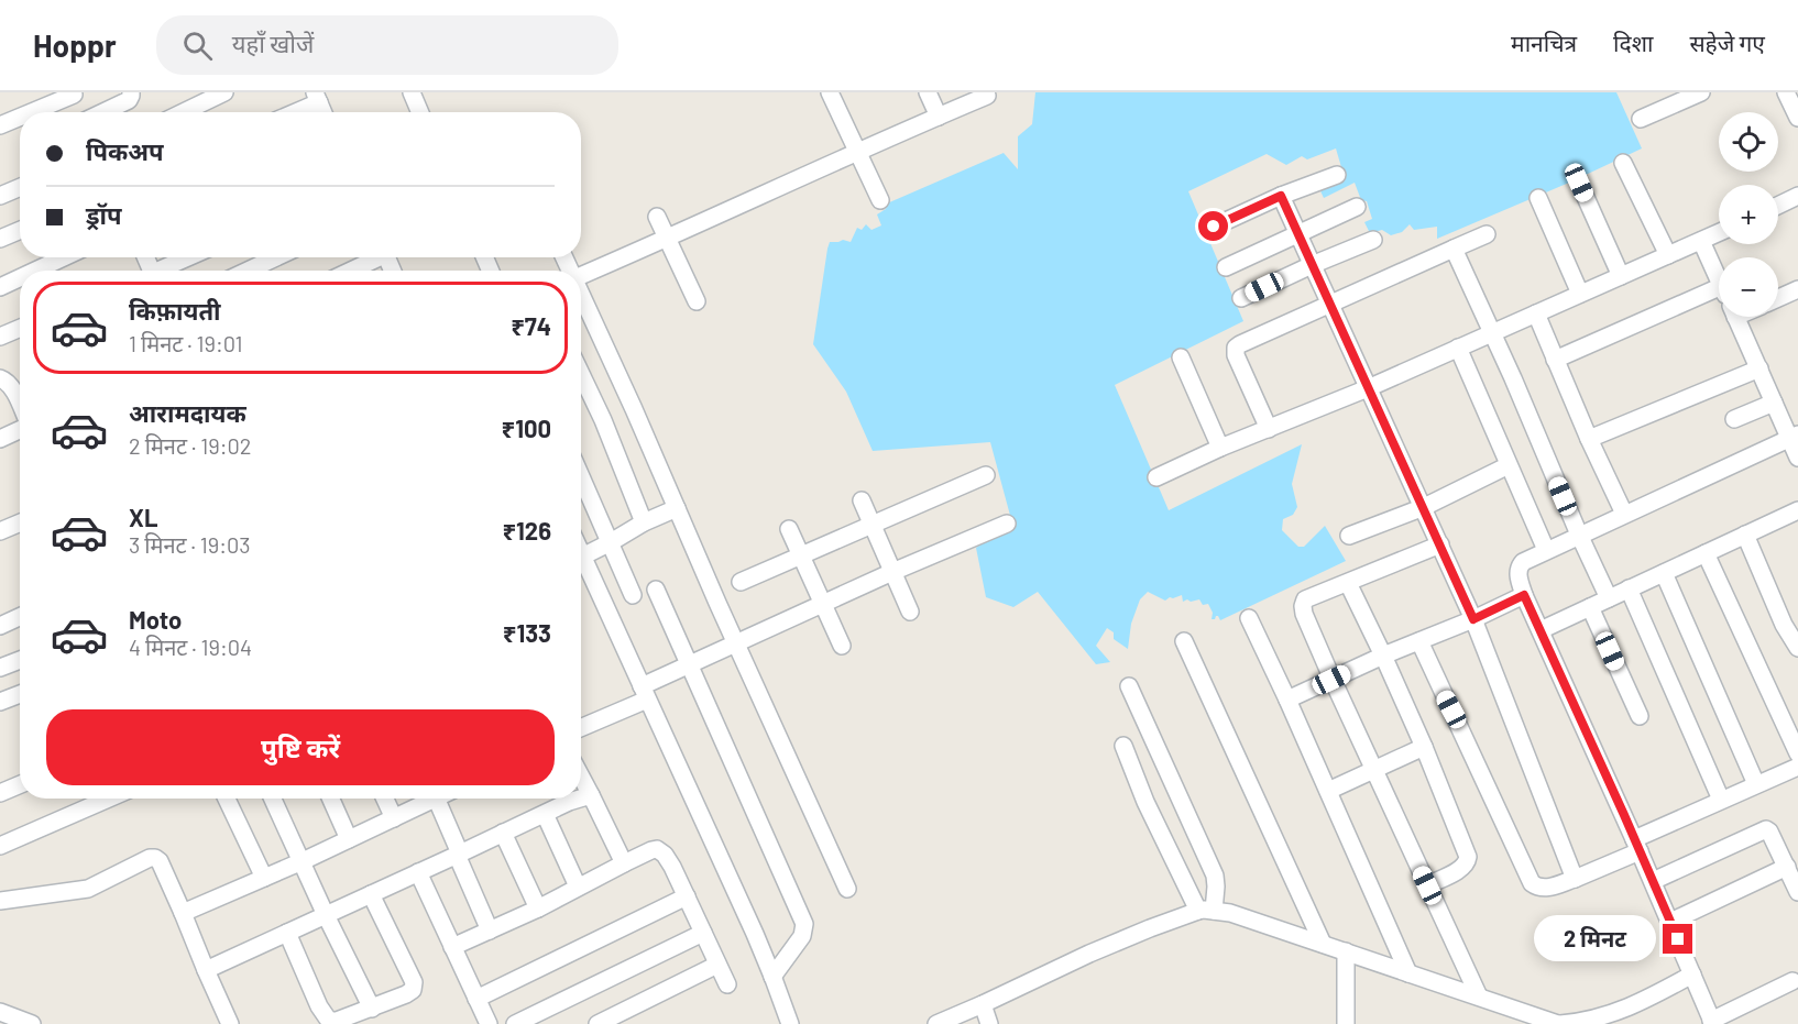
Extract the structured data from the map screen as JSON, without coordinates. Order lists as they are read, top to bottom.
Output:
{
  "page": {
    "header": "Hoppr",
    "search": "यहाँ खोजें",
    "nav": ["मानचित्र", "दिशा", "सहेजे गए"],
    "map_buttons": ["+", "−"],
    "banner": ["पिकअप", "ड्रॉप"],
    "list": [
      {
        "name": "किफ़ायती",
        "note": "1 मिनट · 19:01",
        "value": "₹74"
      },
      {
        "name": "आरामदायक",
        "note": "2 मिनट · 19:02",
        "value": "₹100"
      },
      {
        "name": "XL",
        "note": "3 मिनट · 19:03",
        "value": "₹126"
      },
      {
        "name": "Moto",
        "note": "4 मिनट · 19:04",
        "value": "₹133"
      }
    ],
    "buttons": "पुष्टि करें",
    "bubble": "2 मिनट"
  }
}
